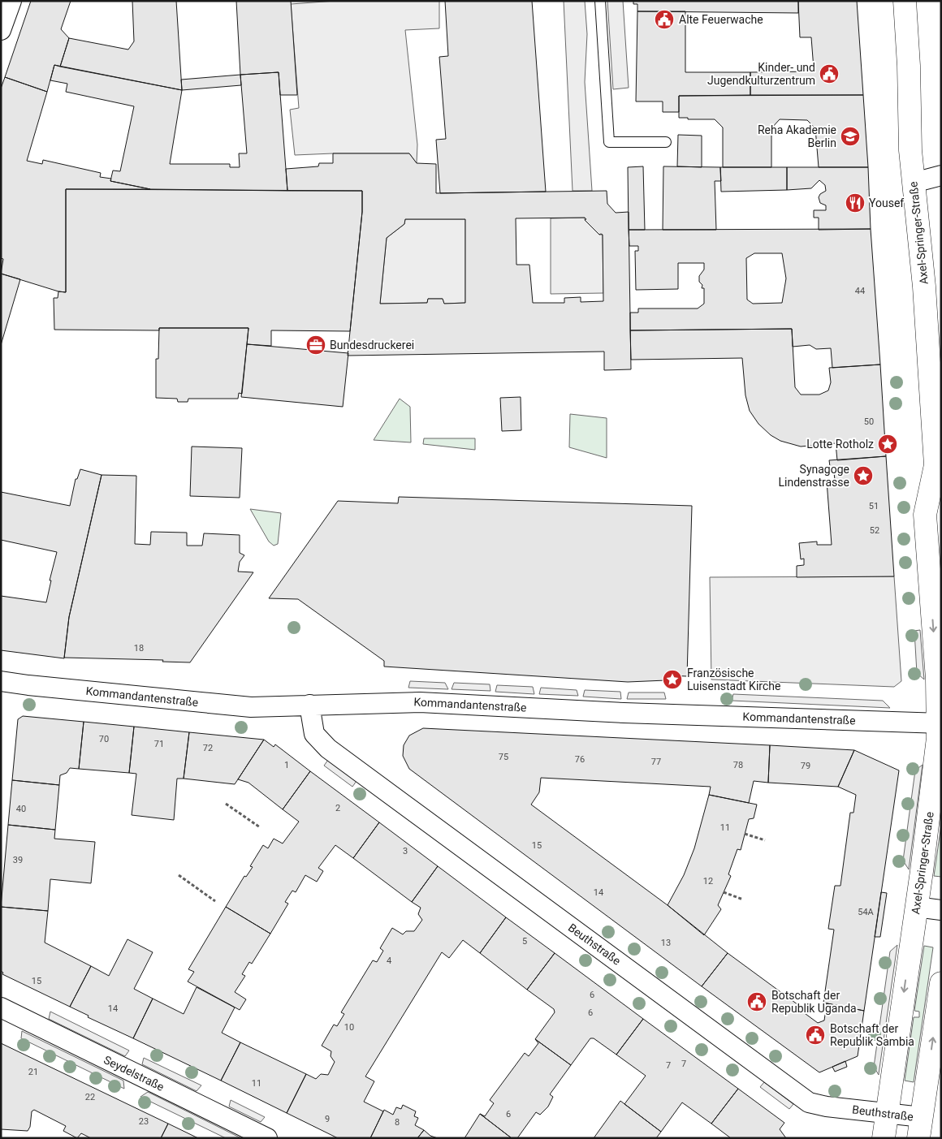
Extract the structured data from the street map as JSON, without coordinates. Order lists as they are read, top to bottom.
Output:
{
  "streets": {
    "main road": ["Axel-Springer-Straße"],
    "street": ["Kommandantenstraße", "Beuthstraße", "Seydelstraße"]
  },
  "crossings": [
    ["Axel-Springer-Straße", "Kommandantenstraße"],
    ["Axel-Springer-Straße", "Beuthstraße"],
    ["Kommandantenstraße", "Beuthstraße"]
  ],
  "places": {
    "public building": [
      "Alte Feuerwache",
      "Kinder- und Jugendkulturzentrum",
      "Botschaft der Republik Uganda",
      "Botschaft der Republik Sambia"
    ],
    "school or university": ["Reha Akademie Berlin"],
    "restaurant": ["Yousef"],
    "office": ["Bundesdruckerei"],
    "place": ["Lotte Rotholz", "Synagoge Lindenstrasse", "Französische Luisenstadt Kirche"]
  },
  "house_numbers": [
    "44",
    "50",
    "51",
    "52",
    "18",
    "70",
    "71",
    "72",
    "75",
    "76",
    "77",
    "1",
    "78",
    "79",
    "2",
    "40",
    "11",
    "15",
    "3",
    "39",
    "12",
    "14",
    "54A",
    "5",
    "13",
    "4",
    "15",
    "6",
    "14",
    "6",
    "10",
    "7",
    "7",
    "21",
    "11",
    "22",
    "6",
    "9",
    "23",
    "8"
  ]
}
